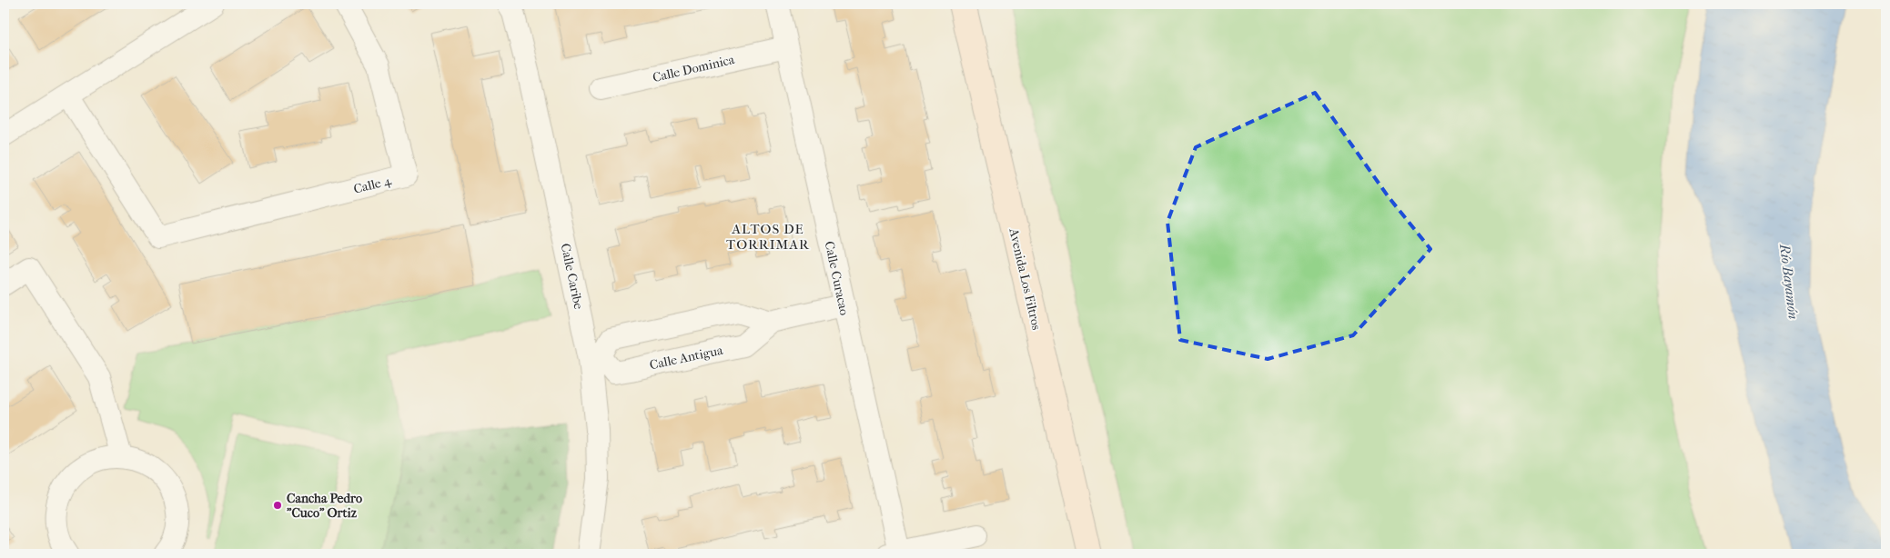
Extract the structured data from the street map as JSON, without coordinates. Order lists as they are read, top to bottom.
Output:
{
  "streets": {
    "main road": ["Avenida Los Filtros"],
    "street": [
      "Calle Dominica",
      "Calle 4",
      "Calle Caribe",
      "Calle Curacao",
      "Calle Antigua"
    ]
  },
  "crossings": [
    ["Calle Dominica", "Calle Curacao"],
    ["Calle Caribe", "Calle Antigua"],
    ["Calle Curacao", "Calle Antigua"]
  ],
  "districts": ["ALTOS DE TORRIMAR"],
  "water": ["Río Bayamón"],
  "places": ["Cancha Pedro \"Cuco\" Ortiz"]
}
